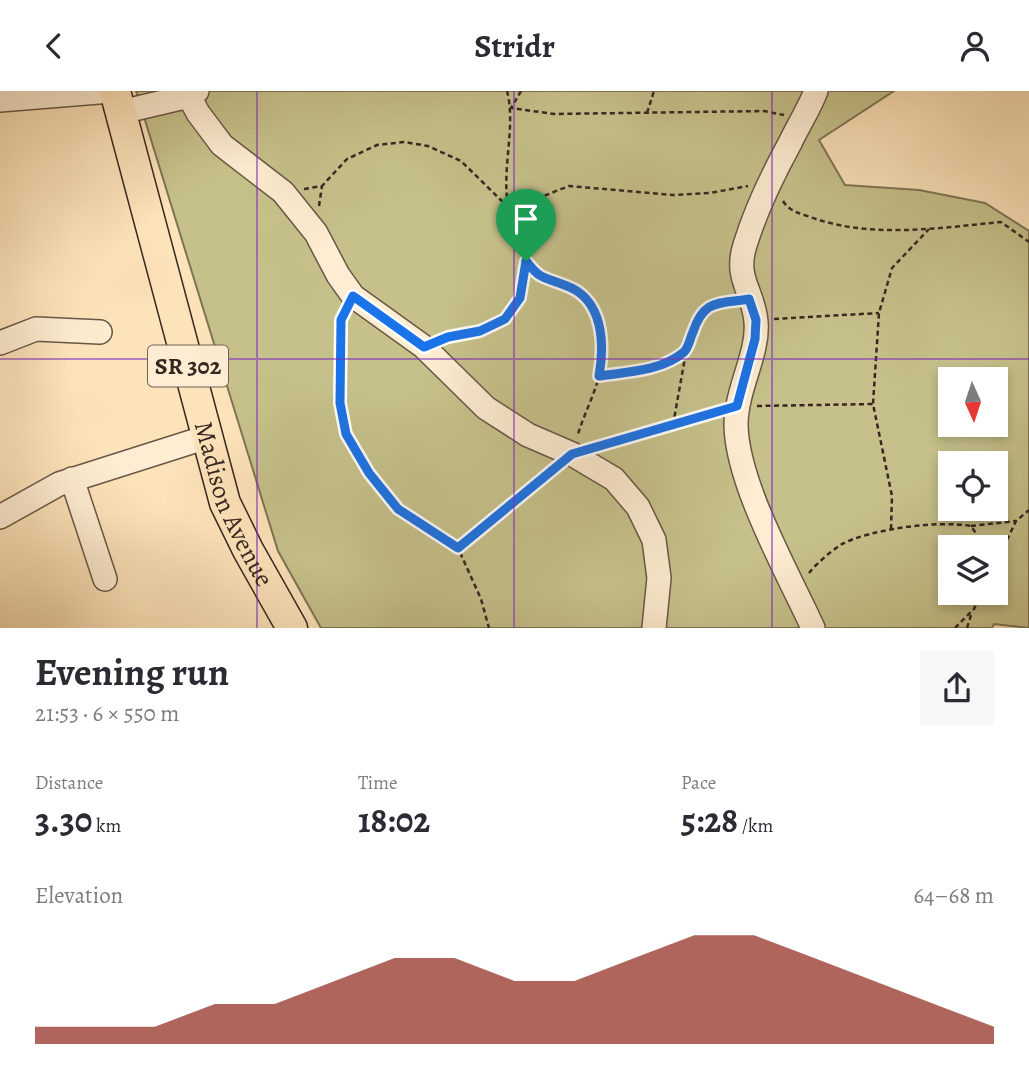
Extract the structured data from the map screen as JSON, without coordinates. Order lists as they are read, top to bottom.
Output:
{
  "streets": {
    "main road": ["SR 302", "Madison Avenue"]
  },
  "north": "bottom",
  "page": {
    "header": "Stridr",
    "heading": ["Evening run", "21:53 · 6 × 550 m"],
    "stats": [
      ["Distance", "3.30 km"],
      ["Time", "18:02"],
      ["Pace", "5:28 /km"]
    ],
    "chart": ["Elevation", "64–68 m"]
  }
}
